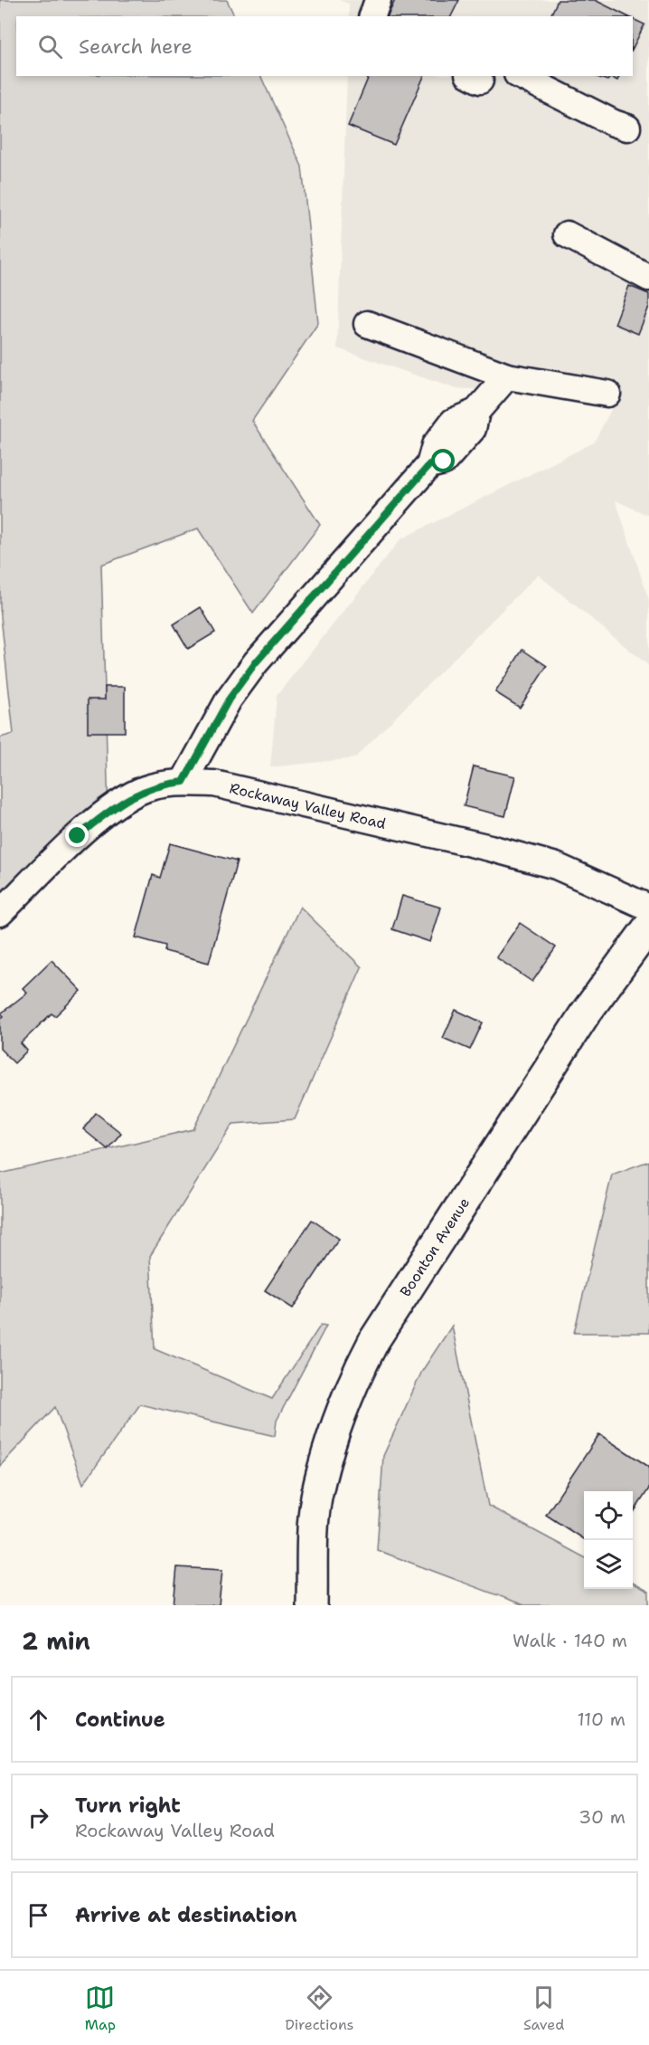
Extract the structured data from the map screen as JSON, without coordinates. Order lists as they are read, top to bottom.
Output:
{
  "streets": {
    "main road": ["Boonton Avenue"],
    "street": ["Rockaway Valley Road"]
  },
  "page": {
    "search": "Search here",
    "heading": ["2 min", "Walk · 140 m"],
    "list": [
      ["Continue", "110 m"],
      ["Turn right", "Rockaway Valley Road", "30 m"],
      "Arrive at destination"
    ],
    "nav": ["Map", "Directions", "Saved"]
  }
}
